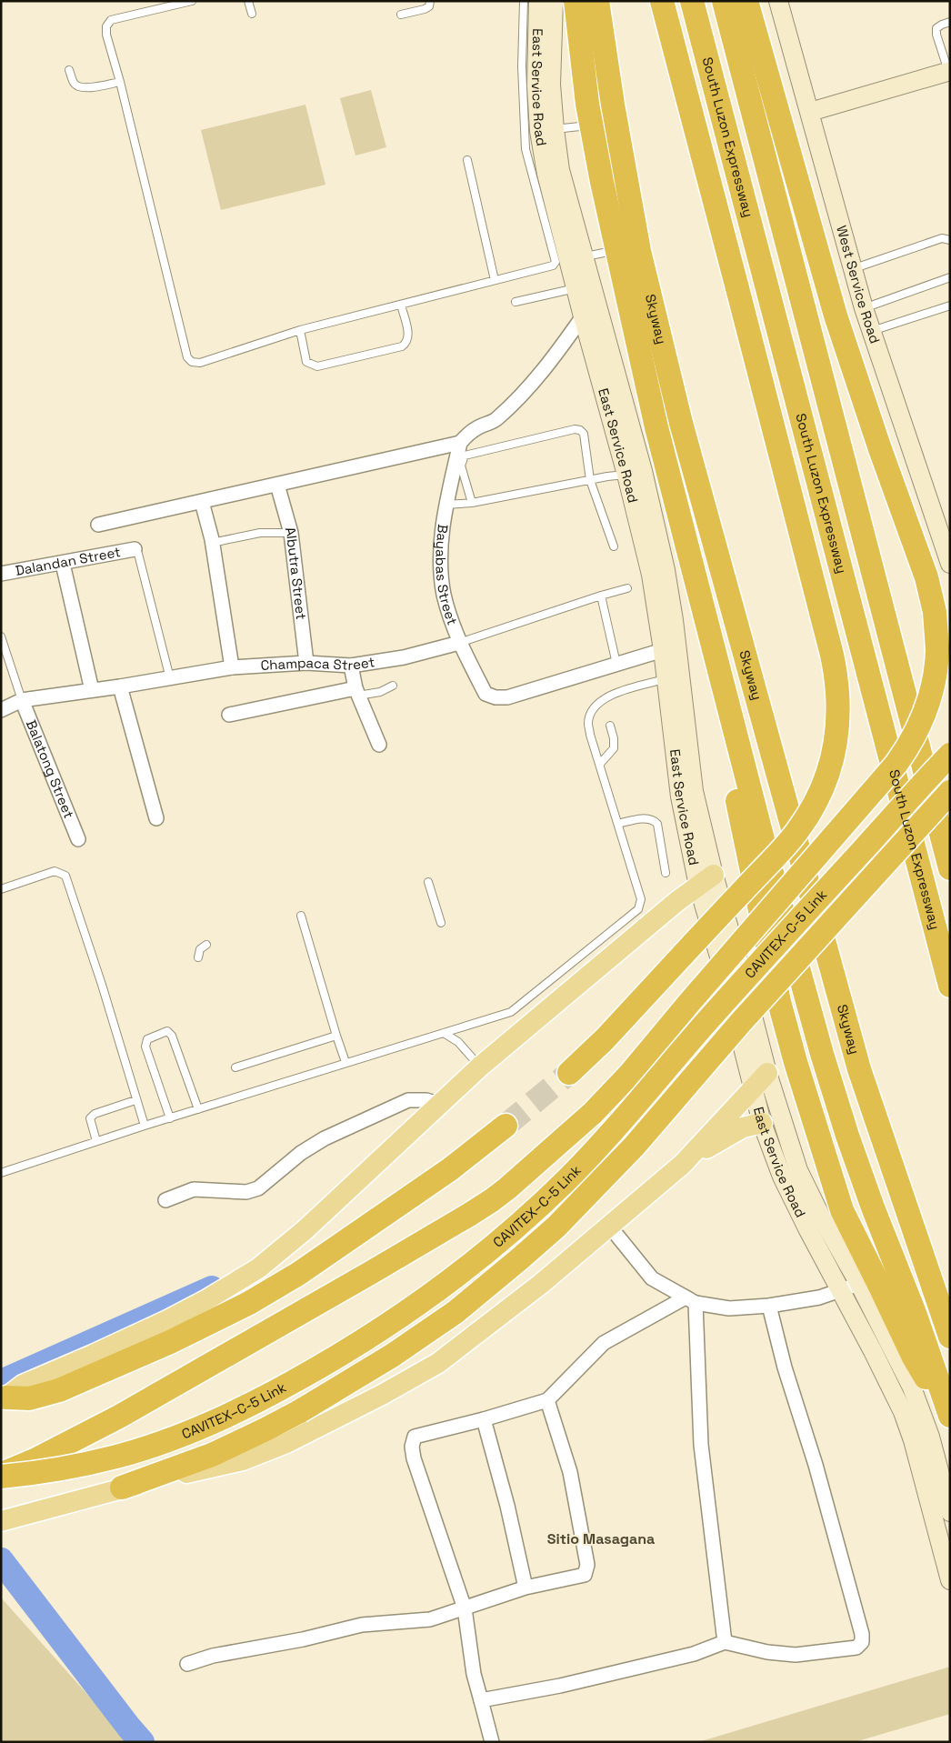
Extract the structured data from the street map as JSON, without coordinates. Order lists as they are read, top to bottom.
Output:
{
  "streets": {
    "highway": ["South Luzon Expressway", "Skyway", "CAVITEX–C-5 Link"],
    "main road": ["East Service Road", "West Service Road"],
    "street": [
      "Dalandan Street",
      "Albutra Street",
      "Bayabas Street",
      "Champaca Street",
      "Balatong Street"
    ]
  },
  "crossings": [
    ["East Service Road", "Bayabas Street"],
    ["Albutra Street", "Champaca Street"],
    ["Bayabas Street", "Champaca Street"],
    ["Champaca Street", "Balatong Street"]
  ],
  "districts": ["Sitio Masagana"]
}
